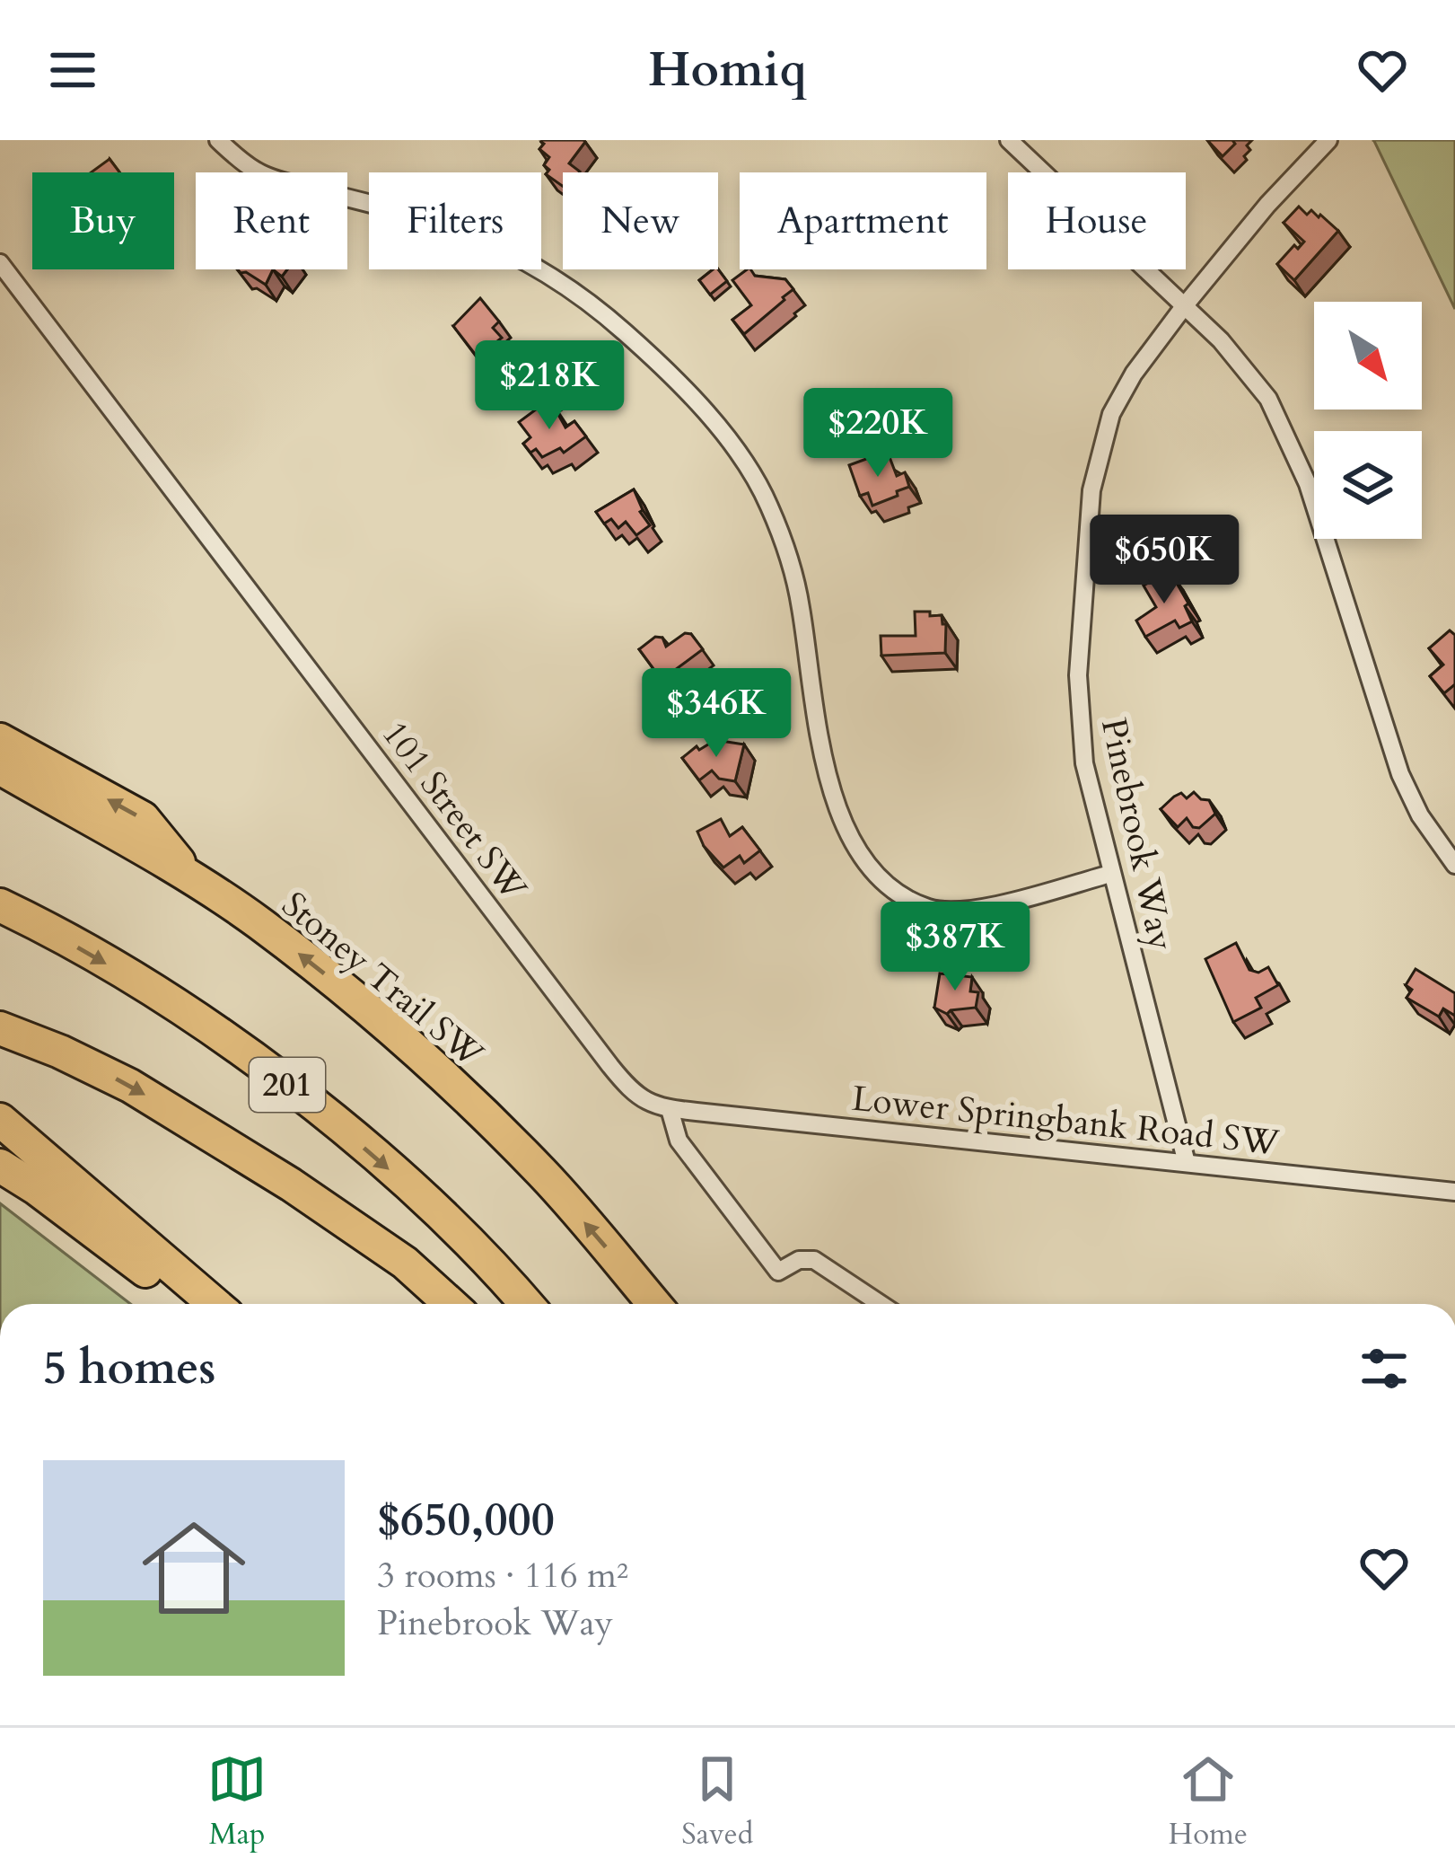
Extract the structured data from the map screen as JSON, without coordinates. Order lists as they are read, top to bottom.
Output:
{
  "streets": {
    "highway": ["Stoney Trail SW", "201"],
    "street": ["101 Street SW", "Pinebrook Way", "Lower Springbank Road SW"]
  },
  "crossings": [
    ["101 Street SW", "Lower Springbank Road SW"],
    ["Pinebrook Way", "Lower Springbank Road SW"]
  ],
  "north": "bottom right",
  "page": {
    "header": "Homiq",
    "chip": [
      "Buy",
      "Rent",
      "Filters",
      "New",
      "Apartment",
      "House"
    ],
    "price": [
      "$218K",
      "$220K",
      "$650K",
      "$346K",
      "$387K"
    ],
    "heading": "5 homes",
    "list": [
      {
        "name": "$650,000",
        "note": "3 rooms · 116 m² · Pinebrook Way"
      }
    ],
    "tabs": ["Map", "Saved", "Home"]
  }
}
